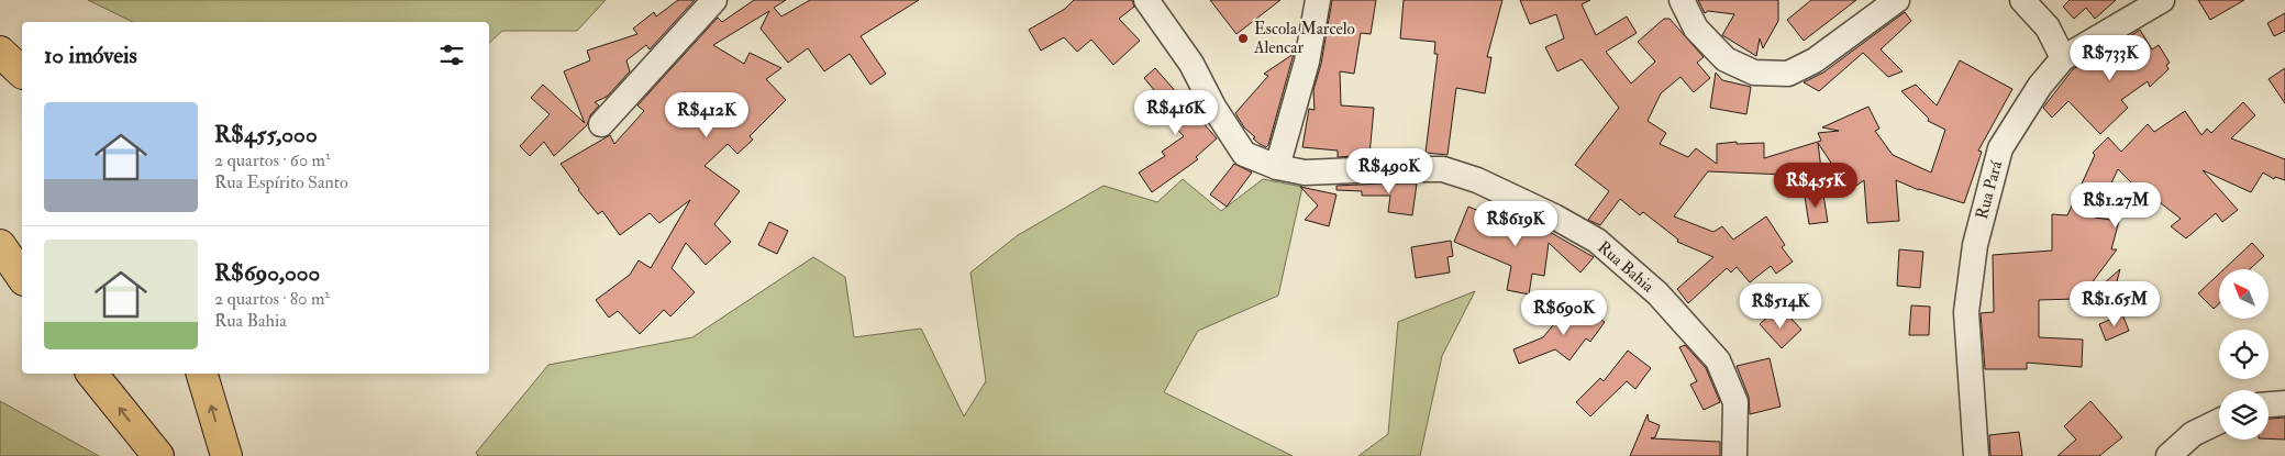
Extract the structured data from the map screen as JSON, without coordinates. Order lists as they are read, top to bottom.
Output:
{
  "streets": {
    "street": ["Rua Pará", "Rua Bahia"]
  },
  "places": ["Escola Marcelo Alencar"],
  "north": "top left",
  "page": {
    "heading": "10 imóveis",
    "price": [
      "R$733K",
      "R$416K",
      "R$412K",
      "R$490K",
      "R$455K",
      "R$1.27M",
      "R$619K",
      "R$1.65M",
      "R$514K",
      "R$690K"
    ],
    "list": [
      {
        "name": "R$455,000",
        "note": "2 quartos · 60 m² · Rua Espírito Santo"
      },
      {
        "name": "R$690,000",
        "note": "2 quartos · 80 m² · Rua Bahia"
      }
    ]
  }
}
